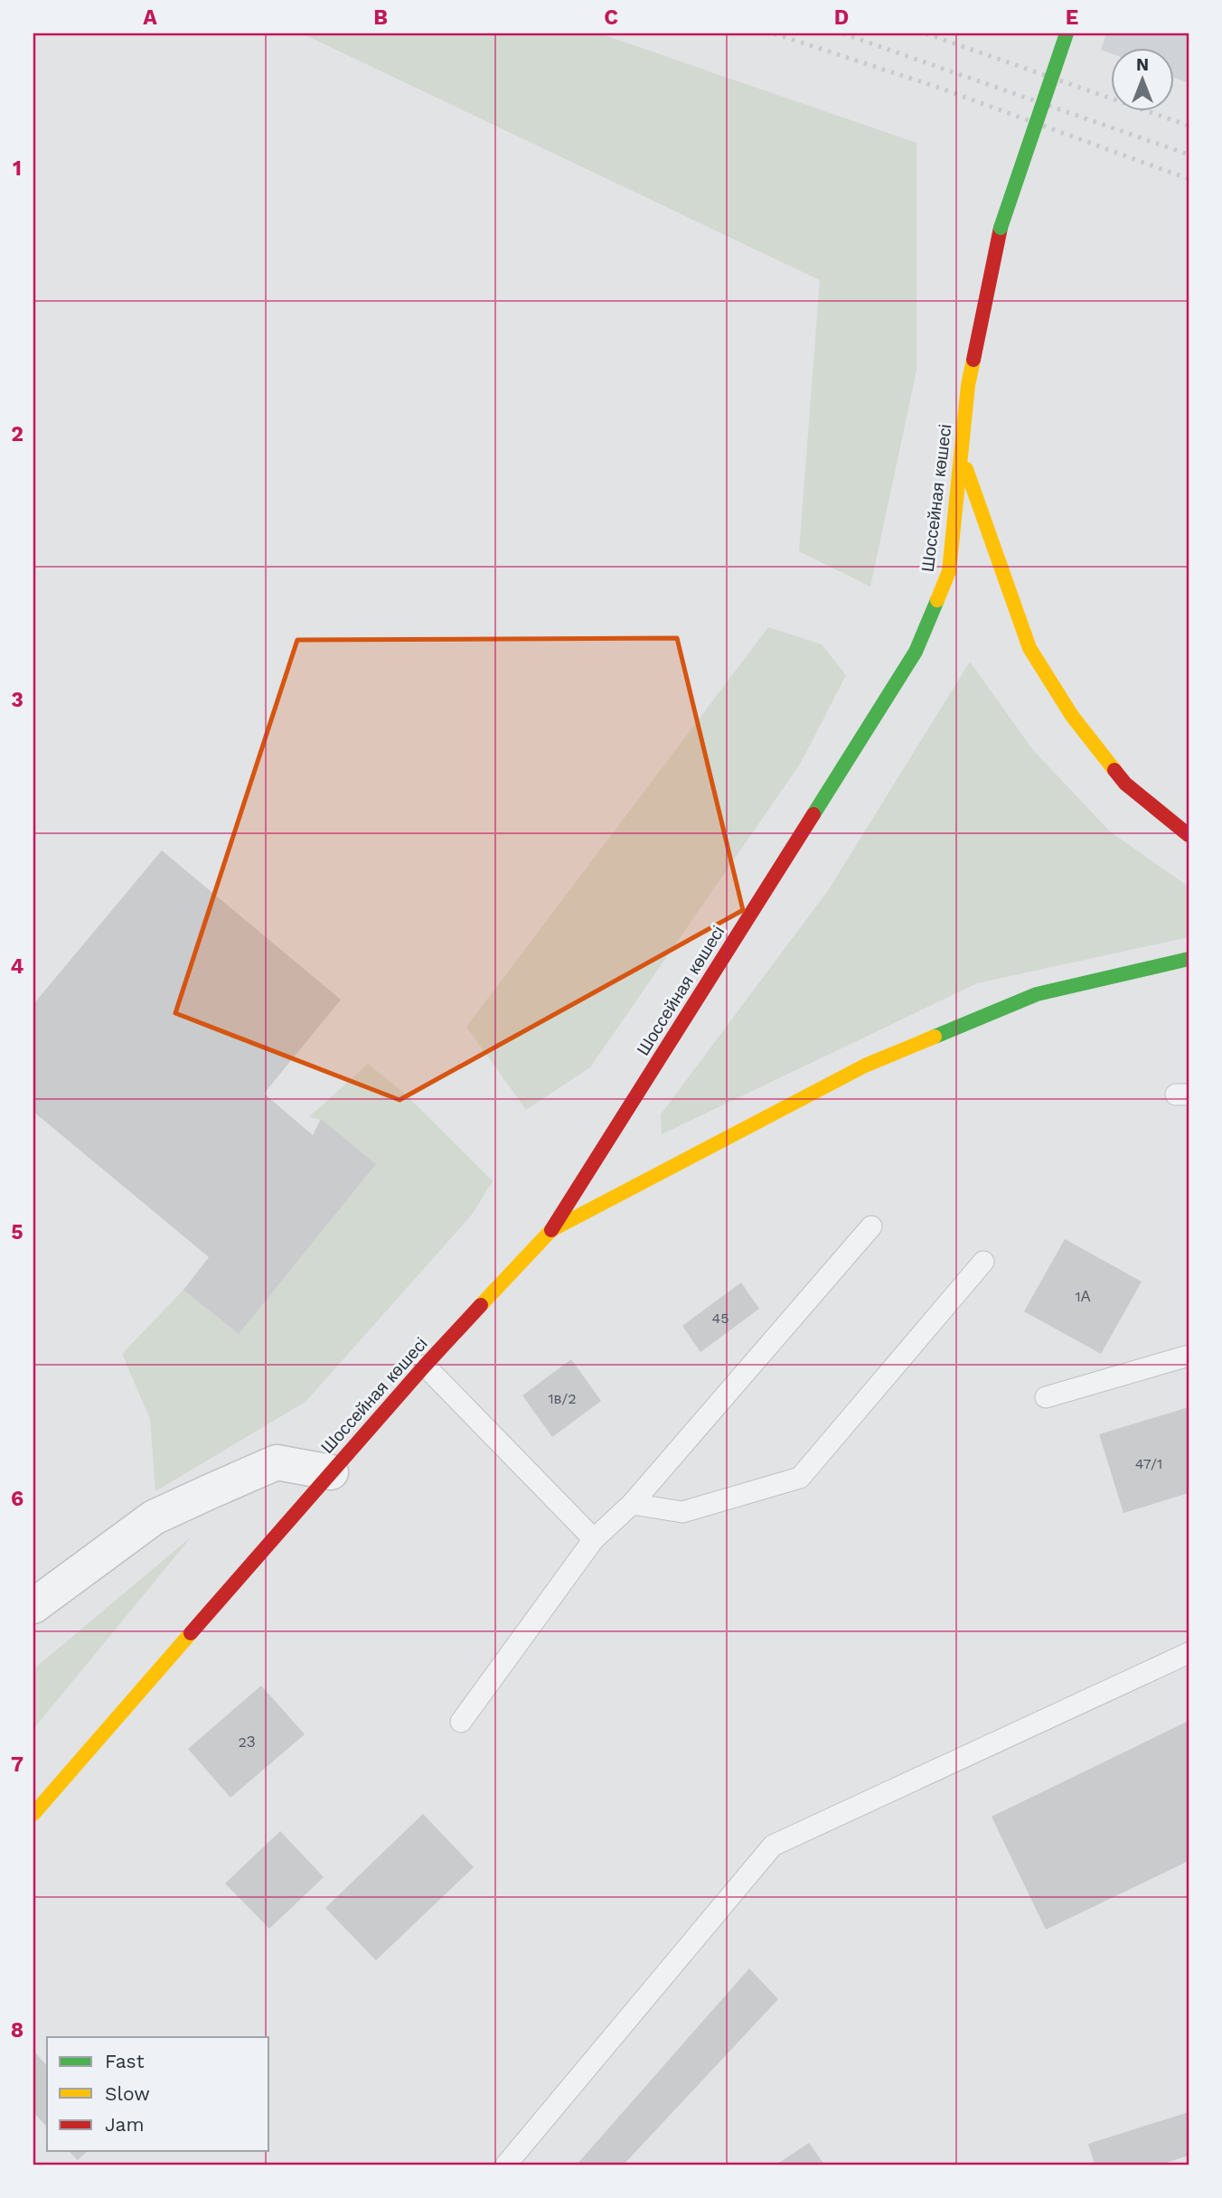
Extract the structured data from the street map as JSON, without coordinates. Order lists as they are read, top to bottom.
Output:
{
  "streets": {
    "main road": ["Шоссейная көшесі"]
  },
  "house_numbers": [
    "1А",
    "45",
    "1в/2",
    "47/1",
    "2З"
  ],
  "legend": ["Fast", "Slow", "Jam"],
  "north": "top",
  "grid": {
    "columns": [
      "A",
      "B",
      "C",
      "D",
      "E"
    ],
    "rows": [
      "1",
      "2",
      "3",
      "4",
      "5",
      "6",
      "7",
      "8"
    ]
  }
}
